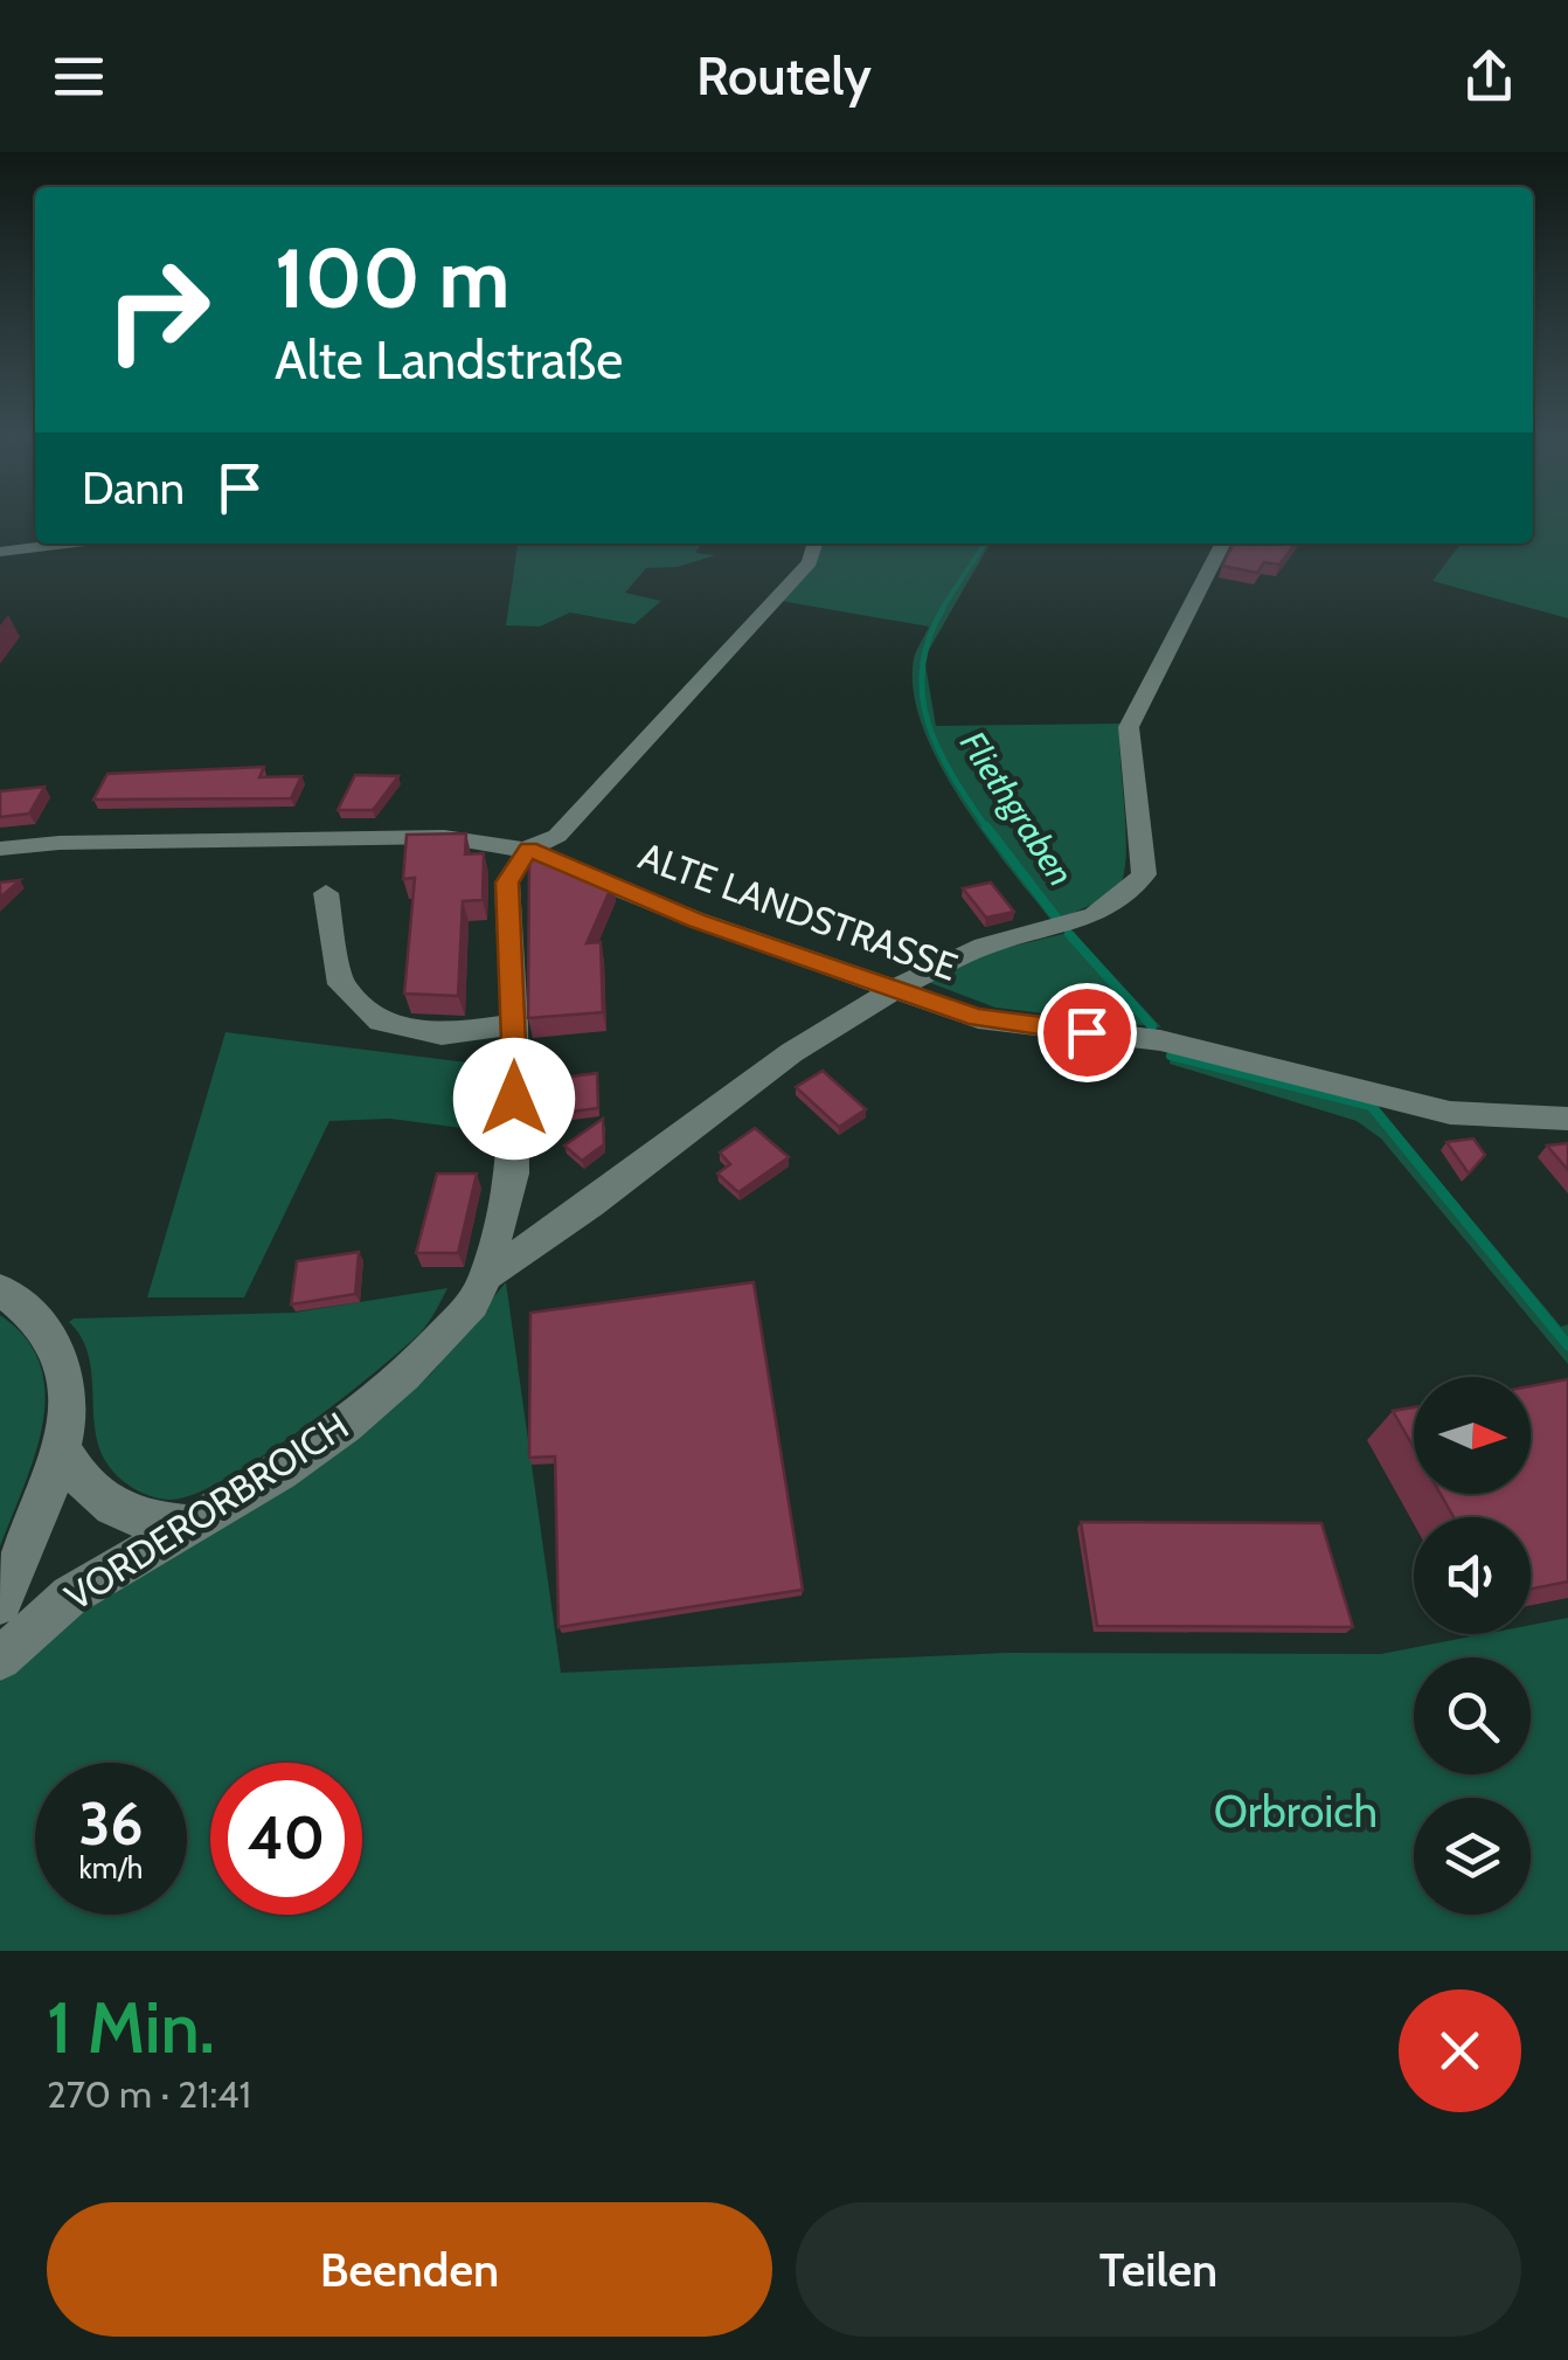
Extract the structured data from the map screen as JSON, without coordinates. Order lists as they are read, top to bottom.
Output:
{
  "streets": {
    "street": ["ALTE LANDSTRASSE", "VORDERORBROICH"]
  },
  "crossings": [
    ["ALTE LANDSTRASSE", "VORDERORBROICH"]
  ],
  "water": ["Fliethgraben"],
  "parks": ["Orbroich"],
  "north": "right",
  "page": {
    "header": "Routely",
    "turn": ["100 m", "Alte Landstraße"],
    "then": "Dann",
    "speed": "36 km/h",
    "limit": "40",
    "heading": ["1 Min.", "270 m · 21:41"],
    "buttons": ["Beenden", "Teilen"]
  }
}
